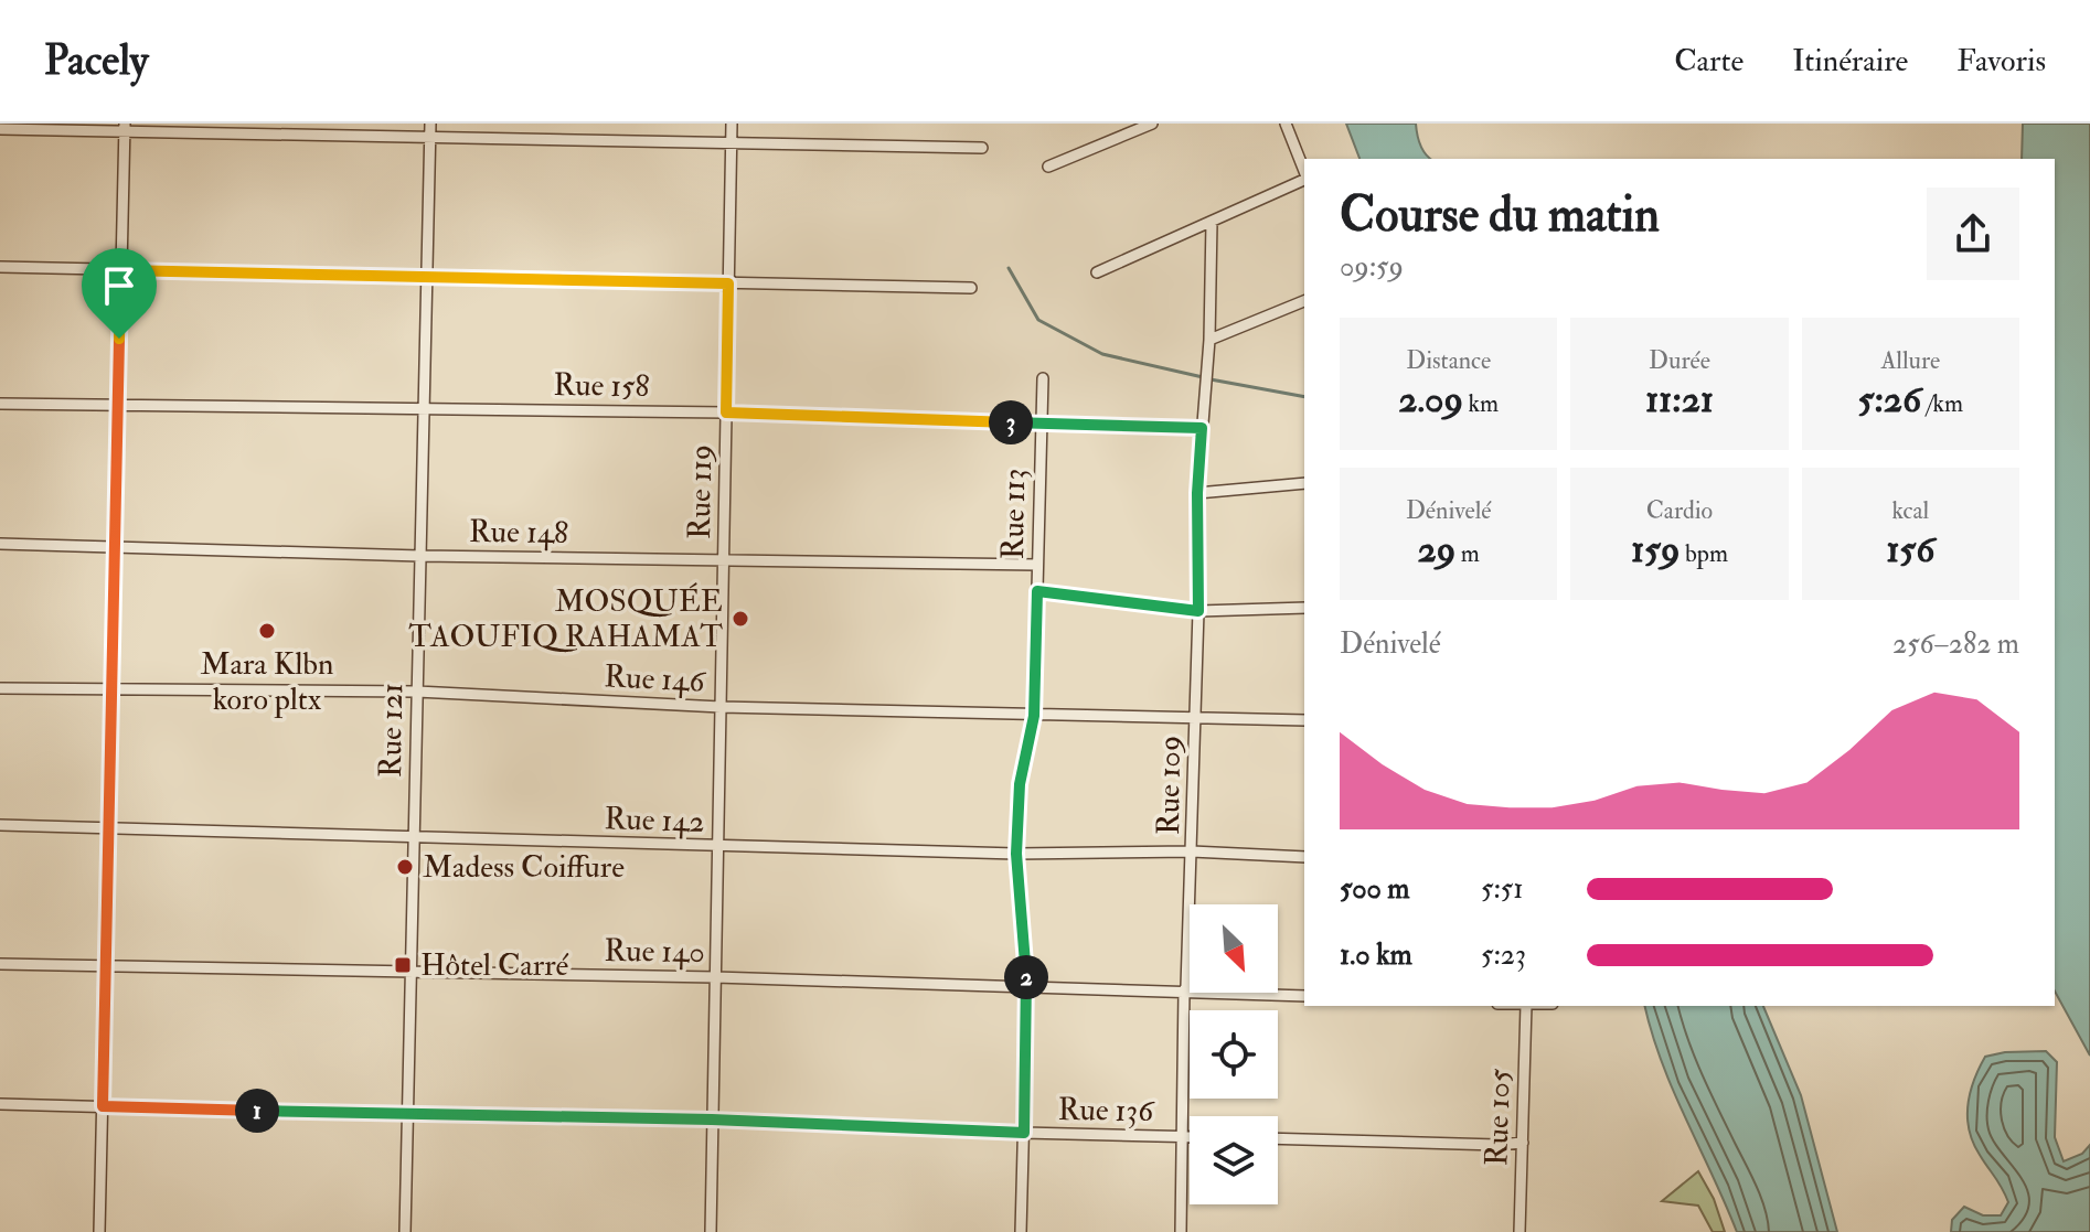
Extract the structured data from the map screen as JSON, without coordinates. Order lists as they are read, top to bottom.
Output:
{
  "streets": {
    "street": [
      "Rue 158",
      "Rue 119",
      "Rue 113",
      "Rue 148",
      "Rue 146",
      "Rue 121",
      "Rue 109",
      "Rue 142",
      "Rue 140",
      "Rue 136",
      "Rue 105"
    ]
  },
  "crossings": [
    ["Rue 158", "Rue 119"],
    ["Rue 158", "Rue 113"],
    ["Rue 158", "Rue 121"],
    ["Rue 158", "Rue 109"],
    ["Rue 119", "Rue 148"],
    ["Rue 119", "Rue 146"],
    ["Rue 119", "Rue 142"],
    ["Rue 119", "Rue 140"],
    ["Rue 119", "Rue 136"],
    ["Rue 113", "Rue 148"],
    ["Rue 113", "Rue 146"],
    ["Rue 113", "Rue 142"],
    ["Rue 113", "Rue 140"],
    ["Rue 113", "Rue 136"],
    ["Rue 148", "Rue 121"],
    ["Rue 146", "Rue 121"],
    ["Rue 146", "Rue 109"],
    ["Rue 121", "Rue 142"],
    ["Rue 121", "Rue 140"],
    ["Rue 121", "Rue 136"],
    ["Rue 109", "Rue 142"],
    ["Rue 109", "Rue 140"],
    ["Rue 109", "Rue 136"]
  ],
  "places": {
    "other": ["MOSQUÉE TAOUFIQ RAHAMAT", "Mara Klbn koro pltx", "Madess Coiffure"],
    "transit": ["Hôtel Carré"]
  },
  "north": "bottom right",
  "page": {
    "header": "Pacely",
    "nav": ["Carte", "Itinéraire", "Favoris"],
    "heading": ["Course du matin", "09:59"],
    "stats": [
      ["Distance", "2.09 km"],
      ["Durée", "11:21"],
      ["Allure", "5:26 /km"],
      ["Dénivelé", "29 m"],
      ["Cardio", "159 bpm"],
      ["kcal", "156"]
    ],
    "pins": ["3", "2", "1"],
    "chart": ["Dénivelé", "256–282 m"],
    "list": [
      {
        "name": "500 m",
        "note": "5:51"
      },
      {
        "name": "1.0 km",
        "note": "5:23"
      }
    ]
  }
}
